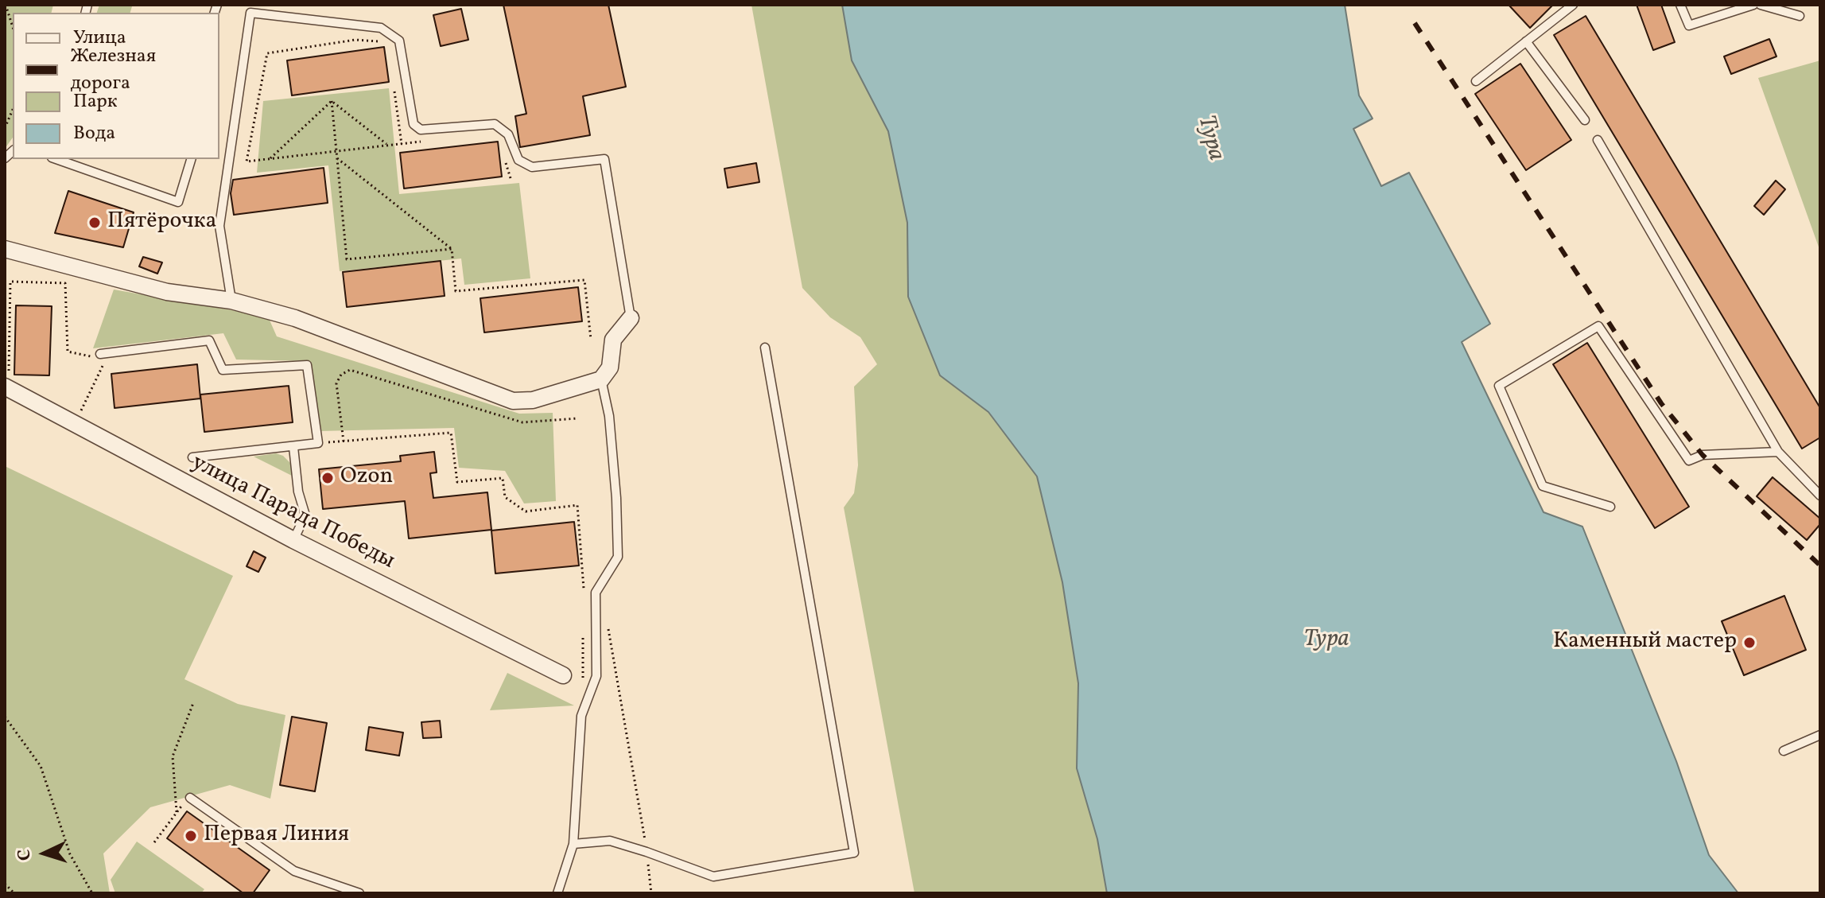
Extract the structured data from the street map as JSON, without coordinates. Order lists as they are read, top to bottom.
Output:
{
  "streets": {
    "street": ["улица Парада Победы"]
  },
  "water": ["Тура"],
  "places": [
    "Пятёрочка",
    "Ozon",
    "Каменный мастер",
    "Первая Линия"
  ],
  "legend": [
    "Улица",
    "Железная дорога",
    "Парк",
    "Вода"
  ],
  "north": "left"
}
